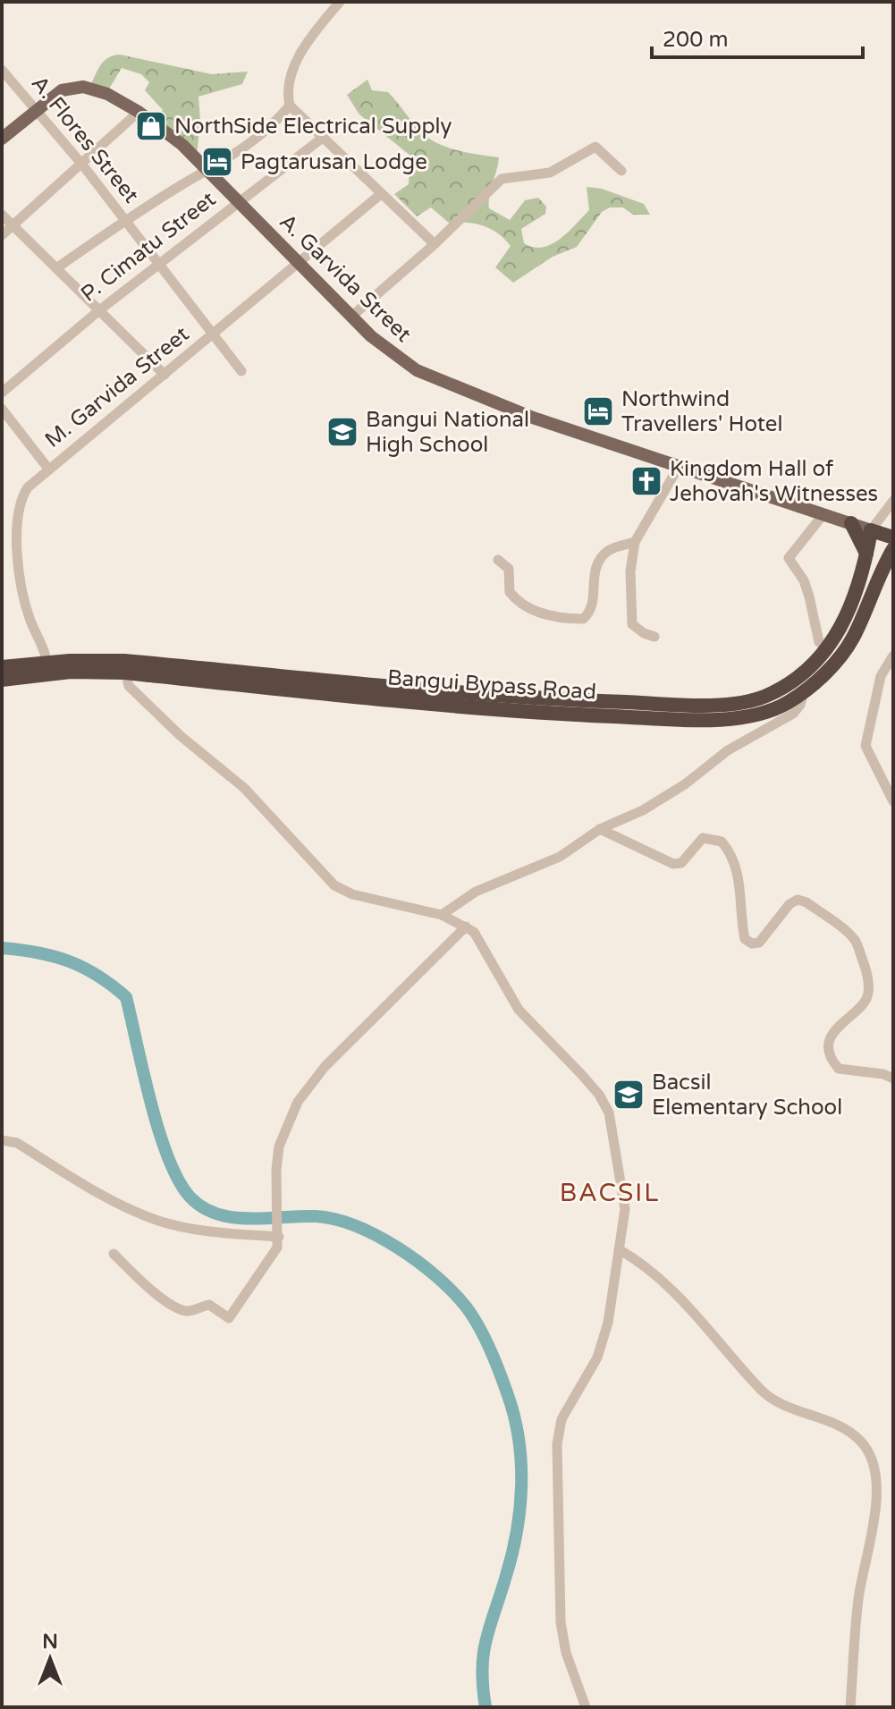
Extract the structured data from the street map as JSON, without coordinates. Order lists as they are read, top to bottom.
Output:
{
  "streets": {
    "highway": ["Bangui Bypass Road"],
    "main road": ["A. Garvida Street"],
    "street": ["A. Flores Street", "P. Cimatu Street", "M. Garvida Street"]
  },
  "crossings": [
    ["A. Flores Street", "P. Cimatu Street"],
    ["A. Flores Street", "A. Garvida Street"],
    ["A. Flores Street", "M. Garvida Street"],
    ["P. Cimatu Street", "A. Garvida Street"],
    ["A. Garvida Street", "M. Garvida Street"],
    ["A. Garvida Street", "Bangui Bypass Road"],
    ["M. Garvida Street", "Bangui Bypass Road"]
  ],
  "districts": ["BACSIL"],
  "places": {
    "shop": ["NorthSide Electrical Supply"],
    "hotel": ["Pagtarusan Lodge", "Northwind Travellers' Hotel"],
    "school or university": ["Bangui National High School", "Bacsil Elementary School"],
    "church": ["Kingdom Hall of Jehovah's Witnesses"]
  },
  "scale_bar": "200 m",
  "north": "top"
}
